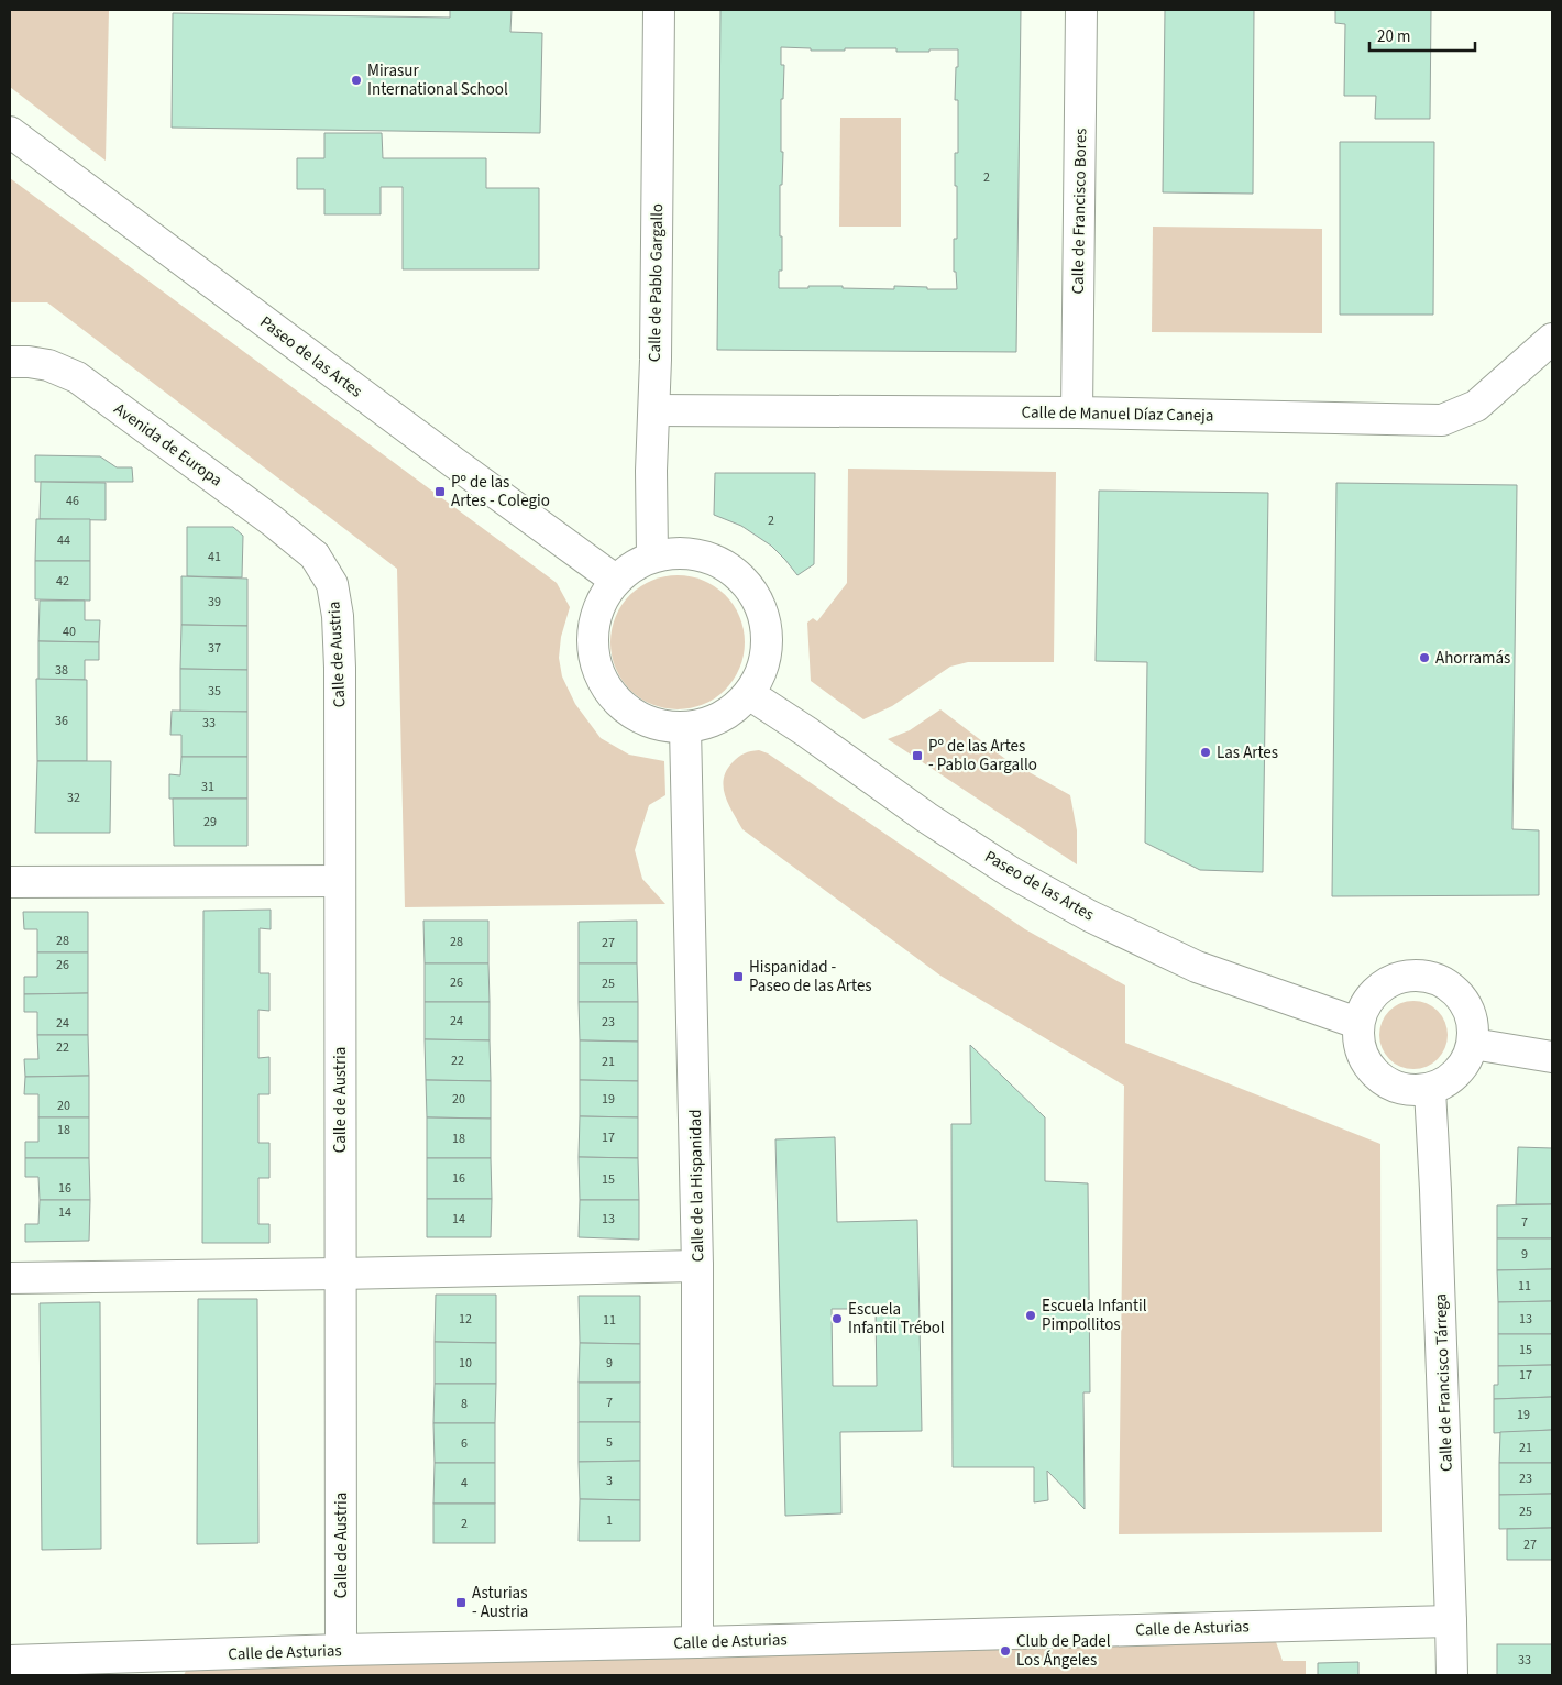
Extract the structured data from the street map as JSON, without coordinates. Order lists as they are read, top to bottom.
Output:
{
  "streets": {
    "street": [
      "Calle de Francisco Bores",
      "Calle de Pablo Gargallo",
      "Paseo de las Artes",
      "Calle de Manuel Díaz Caneja",
      "Avenida de Europa",
      "Calle de Austria",
      "Calle de la Hispanidad",
      "Calle de Francisco Tárrega",
      "Calle de Asturias"
    ]
  },
  "crossings": [
    ["Calle de Francisco Bores", "Calle de Manuel Díaz Caneja"],
    ["Calle de Pablo Gargallo", "Paseo de las Artes"],
    ["Calle de Pablo Gargallo", "Calle de Manuel Díaz Caneja"],
    ["Calle de Pablo Gargallo", "Calle de la Hispanidad"],
    ["Paseo de las Artes", "Calle de la Hispanidad"],
    ["Paseo de las Artes", "Calle de Francisco Tárrega"],
    ["Avenida de Europa", "Calle de Austria"],
    ["Calle de Austria", "Calle de Asturias"],
    ["Calle de la Hispanidad", "Calle de Asturias"],
    ["Calle de Francisco Tárrega", "Calle de Asturias"]
  ],
  "places": {
    "other": [
      "Mirasur International School",
      "Ahorramás",
      "Las Artes",
      "Escuela Infantil Pimpollitos",
      "Escuela Infantil Trébol",
      "Club de Padel Los Ángeles"
    ],
    "transit": [
      "Pº de las Artes - Colegio",
      "Pº de las Artes - Pablo Gargallo",
      "Hispanidad - Paseo de las Artes",
      "Asturias - Austria"
    ]
  },
  "house_numbers": [
    "2",
    "46",
    "2",
    "44",
    "41",
    "42",
    "39",
    "40",
    "37",
    "38",
    "35",
    "36",
    "33",
    "31",
    "32",
    "29",
    "28",
    "28",
    "27",
    "26",
    "26",
    "25",
    "24",
    "23",
    "24",
    "22",
    "22",
    "21",
    "20",
    "19",
    "20",
    "18",
    "17",
    "18",
    "16",
    "15",
    "16",
    "14",
    "14",
    "13",
    "7",
    "9",
    "11",
    "12",
    "13",
    "11",
    "15",
    "10",
    "9",
    "17",
    "7",
    "8",
    "19",
    "5",
    "6",
    "21",
    "23",
    "3",
    "4",
    "25",
    "1",
    "2",
    "27",
    "33"
  ],
  "scale_bar": "20 m"
}
